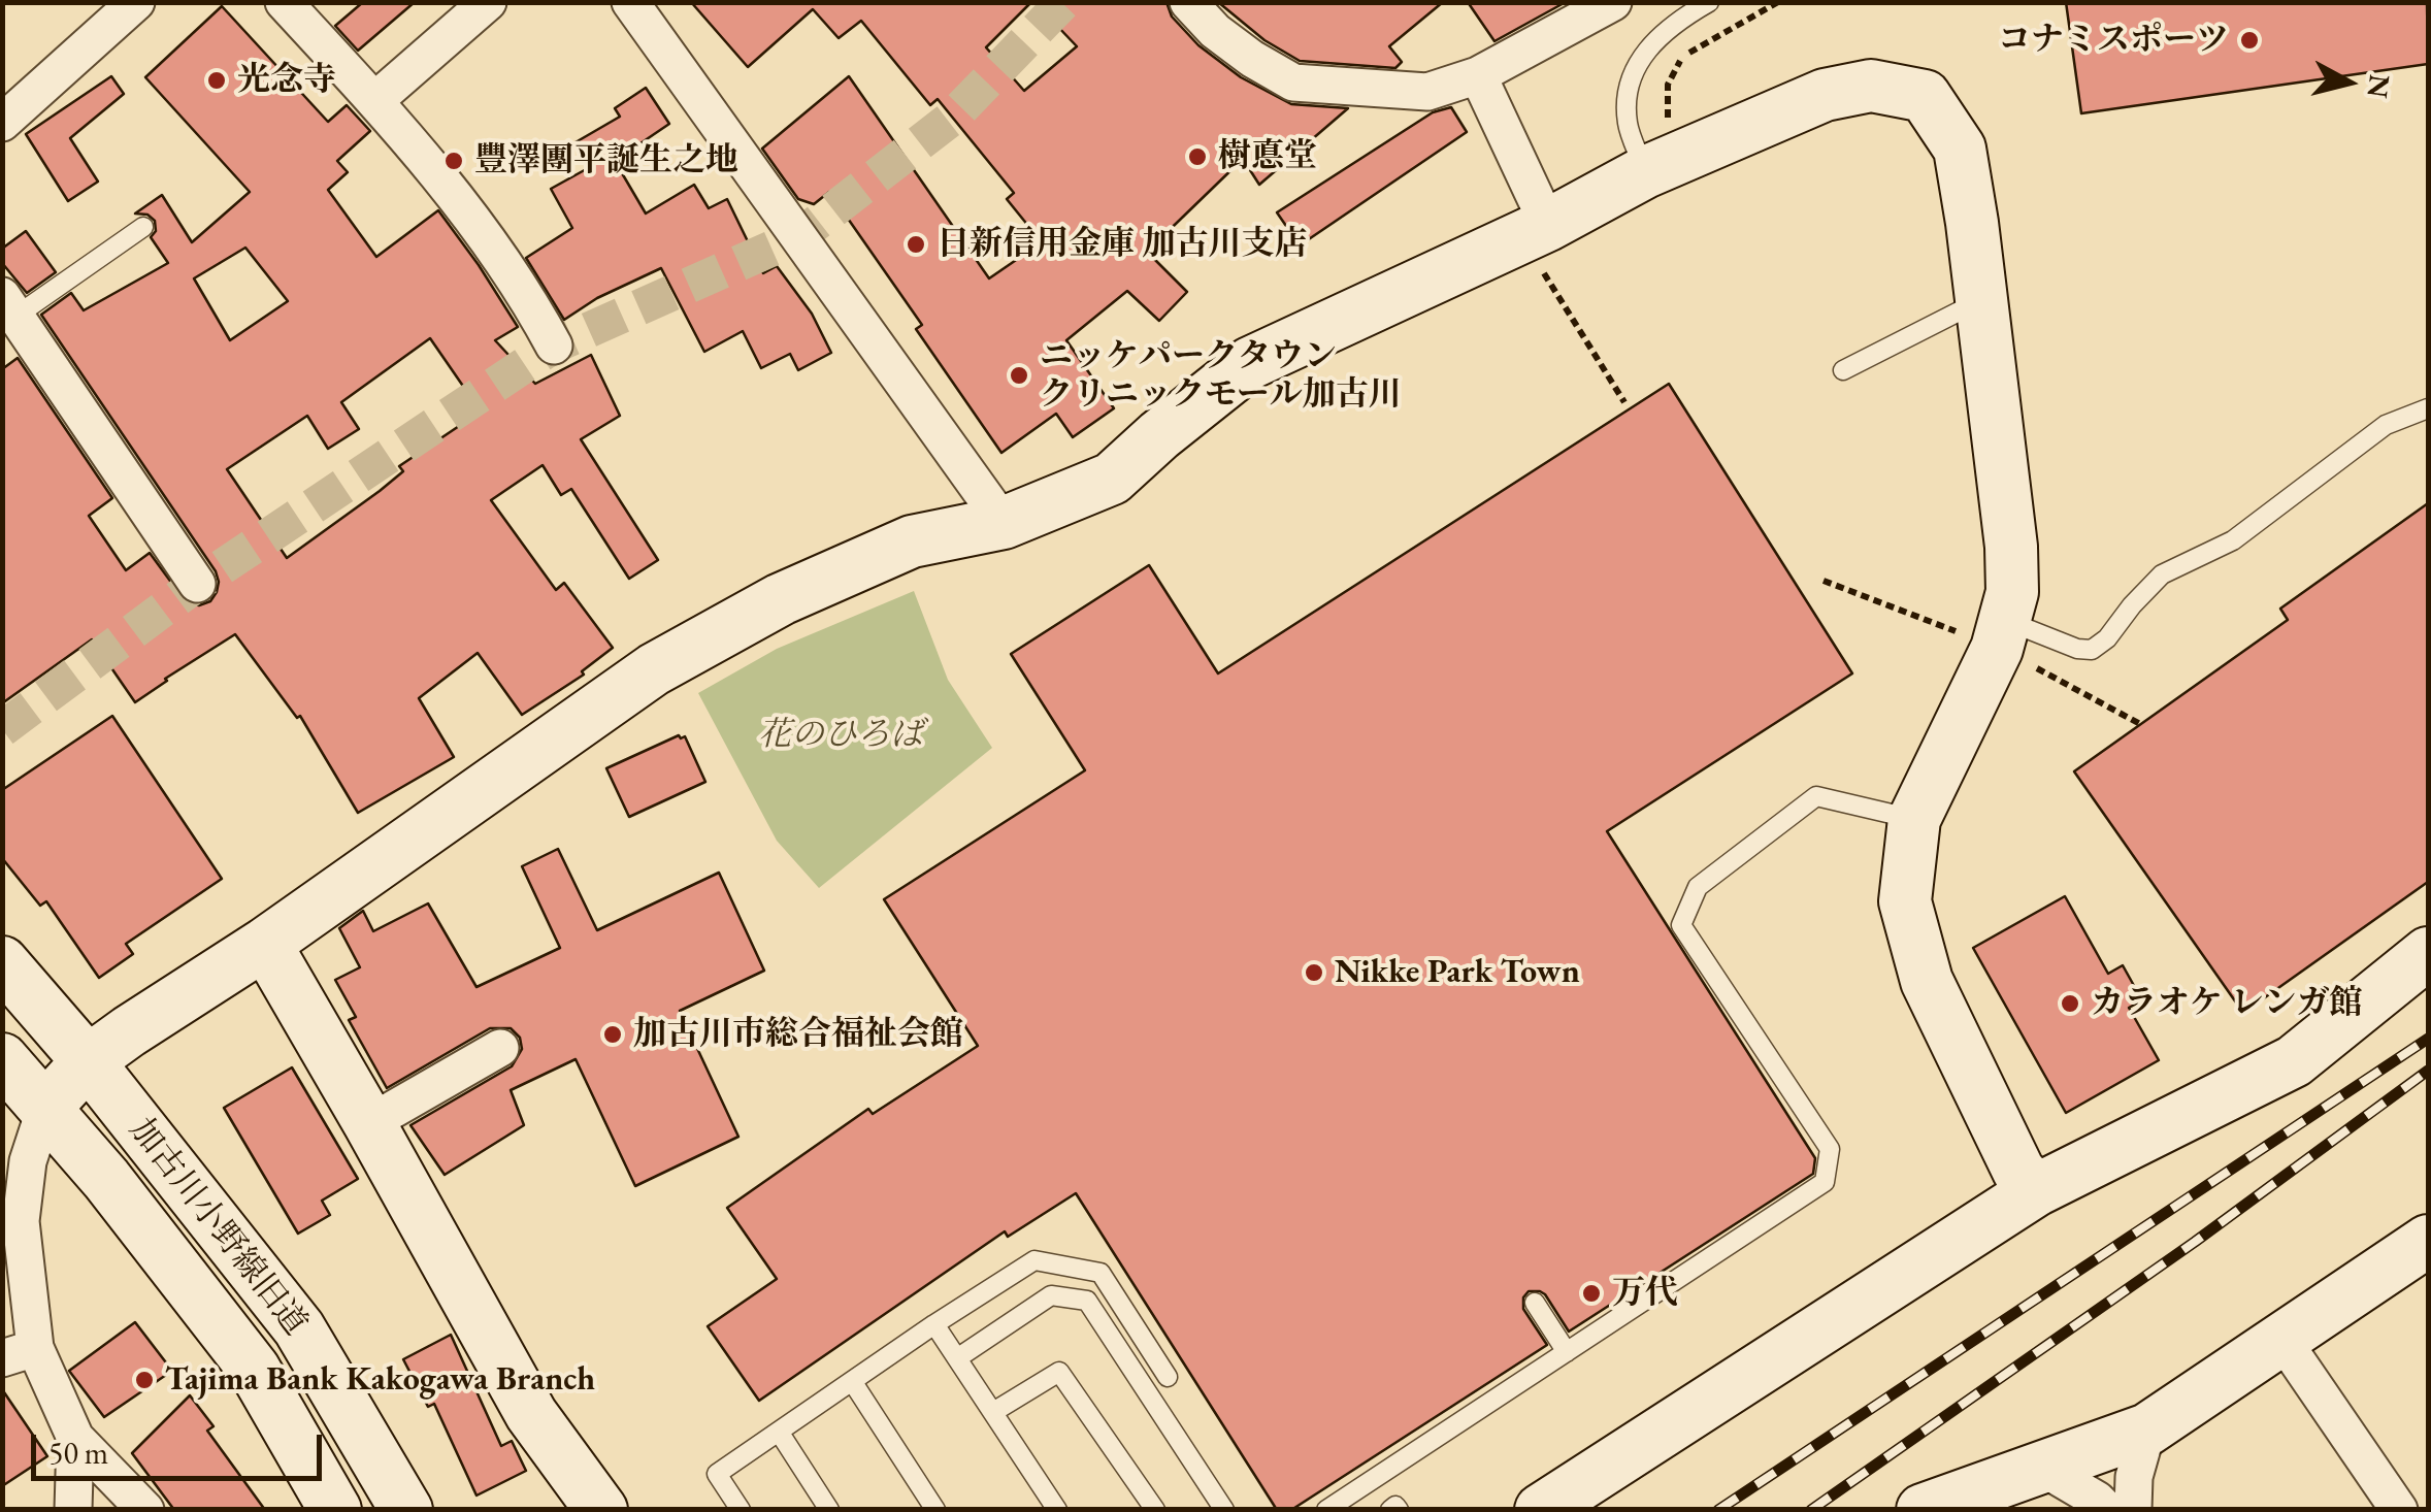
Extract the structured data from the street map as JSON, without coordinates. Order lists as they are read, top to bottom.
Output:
{
  "streets": {
    "street": ["加古川小野線旧道"]
  },
  "parks": ["花のひろば"],
  "places": [
    "コナミスポーツ",
    "光念寺",
    "樹悳堂",
    "豐澤團平誕生之地",
    "日新信用金庫 加古川支店",
    "ニッケパークタウン クリニックモール加古川",
    "Nikke Park Town",
    "カラオケ レンガ館",
    "加古川市総合福祉会館",
    "万代",
    "Tajima Bank Kakogawa Branch"
  ],
  "scale_bar": "50 m",
  "north": "right"
}
